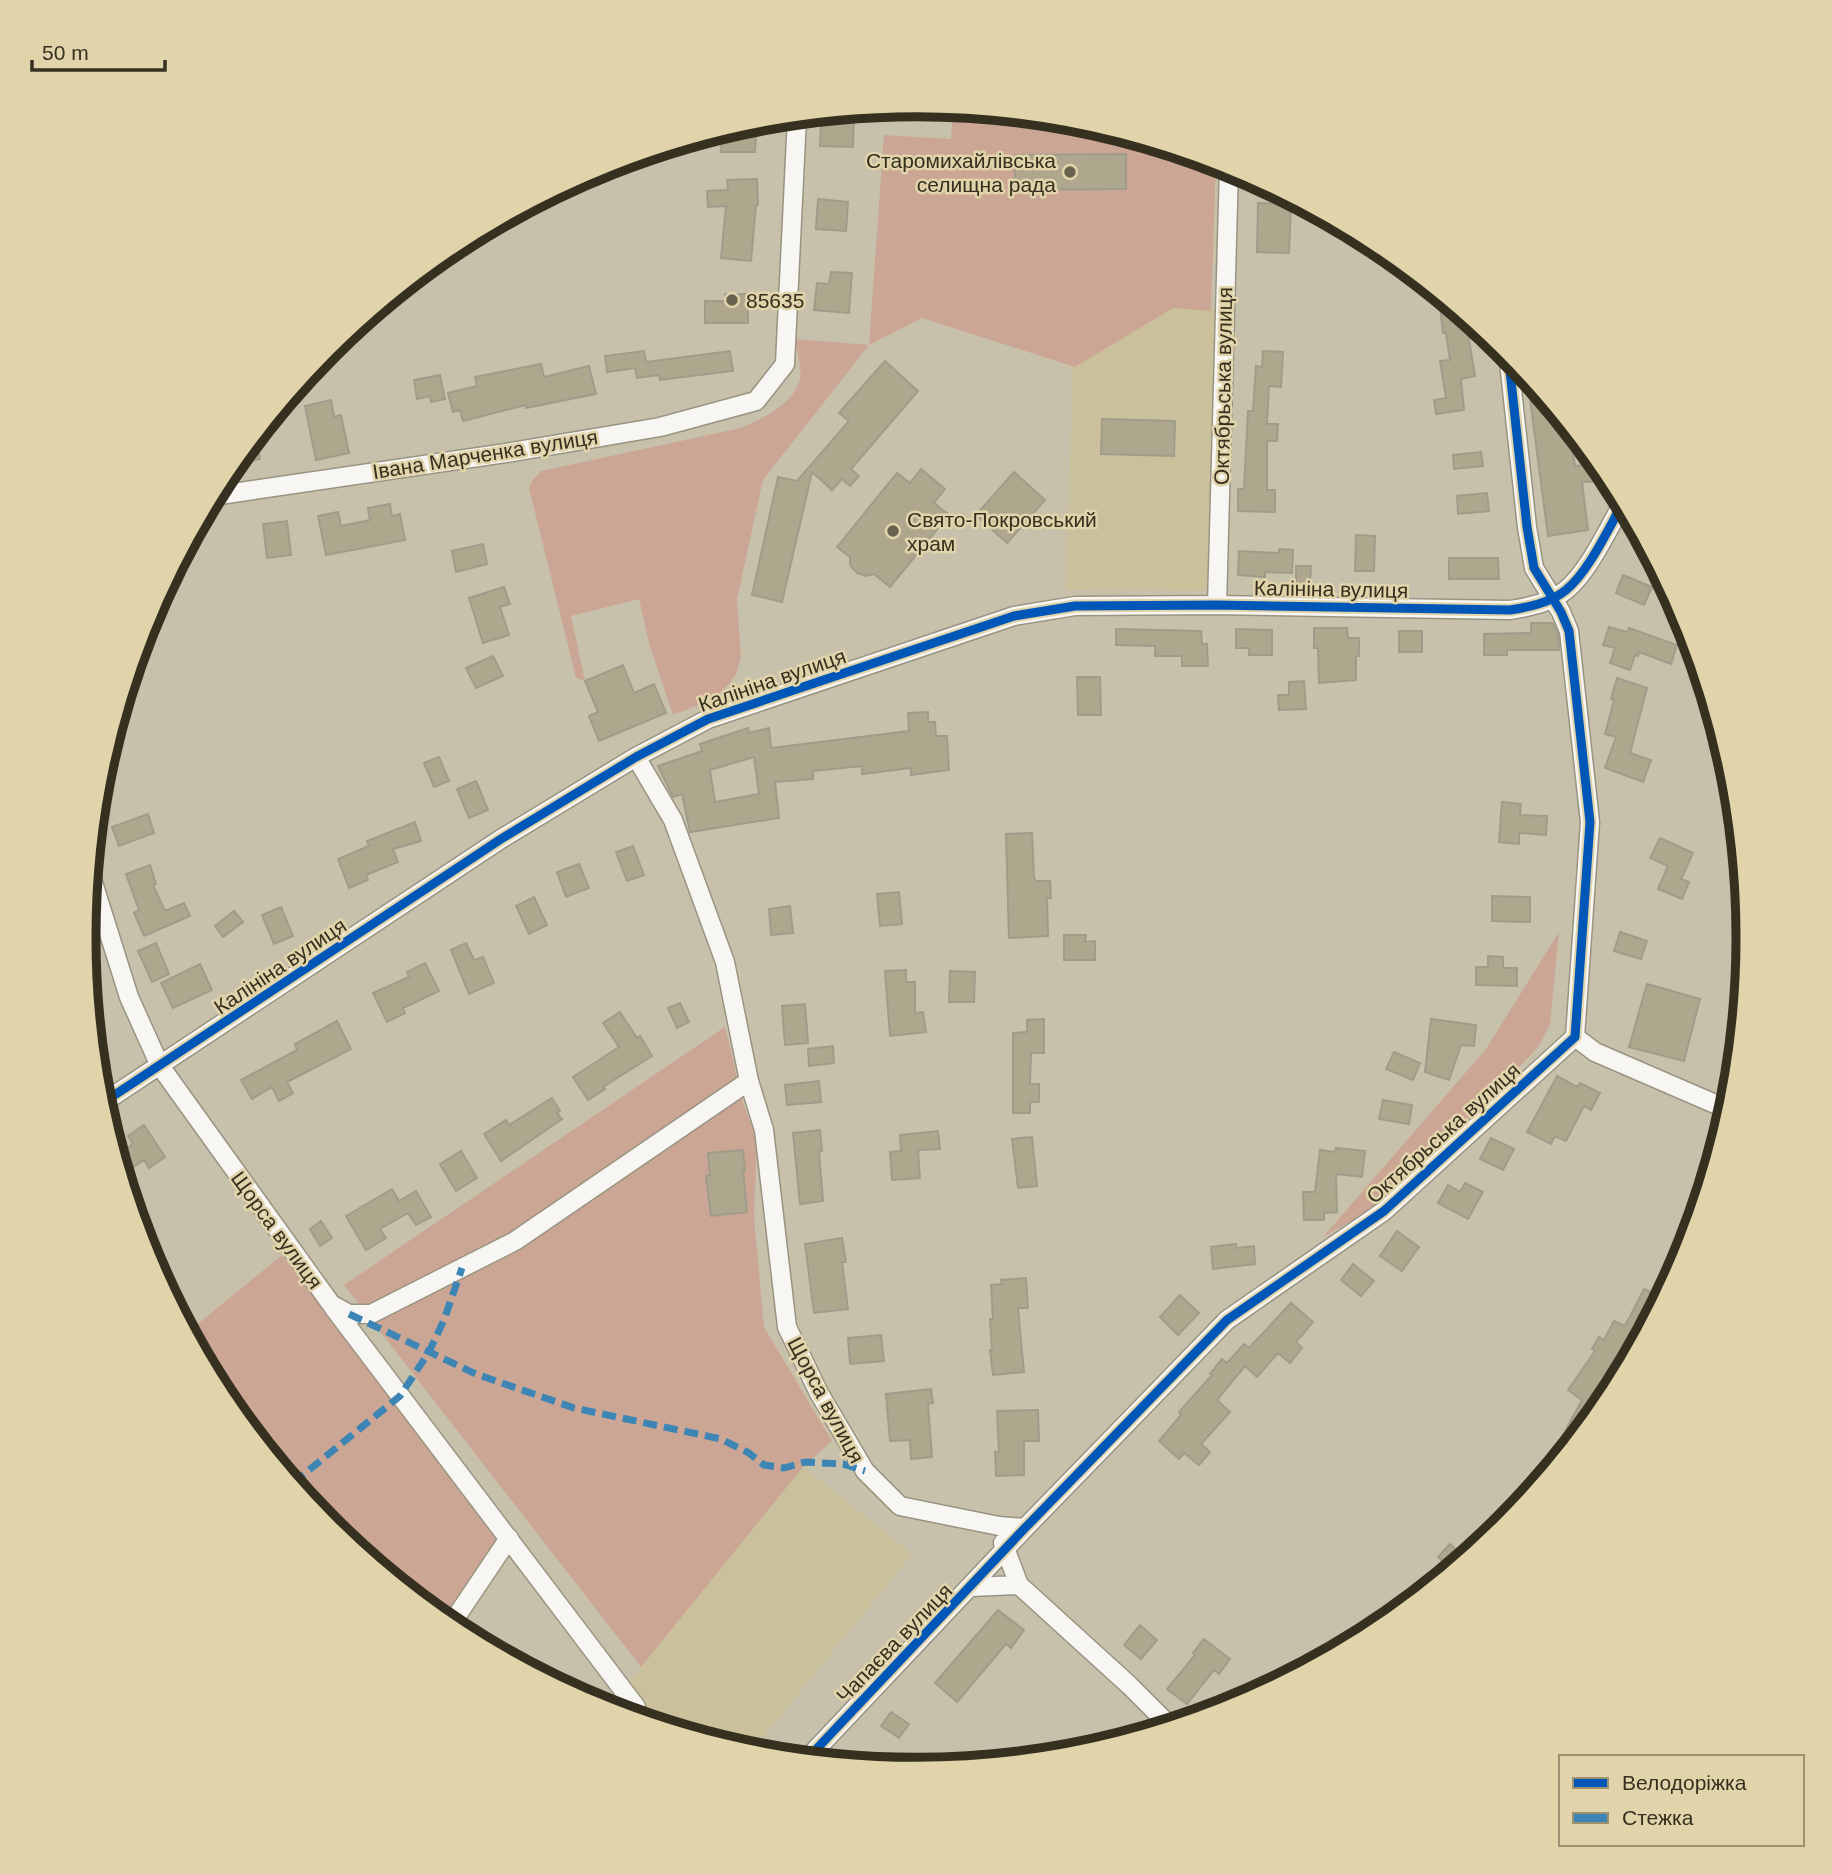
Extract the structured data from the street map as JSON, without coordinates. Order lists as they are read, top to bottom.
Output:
{
  "streets": {
    "street": [
      "Октябрьська вулиця",
      "Івана Марченка вулиця",
      "Калініна вулиця",
      "Щорса вулиця",
      "Чапаєва вулиця"
    ]
  },
  "crossings": [
    ["Октябрьська вулиця", "Калініна вулиця"],
    ["Октябрьська вулиця", "Щорса вулиця"],
    ["Октябрьська вулиця", "Чапаєва вулиця"],
    ["Калініна вулиця", "Щорса вулиця"]
  ],
  "places": ["Старомихайлівська селищна рада", "85635", "Свято-Покровський храм"],
  "legend": ["Велодоріжка", "Стежка"],
  "scale_bar": "50 m"
}
